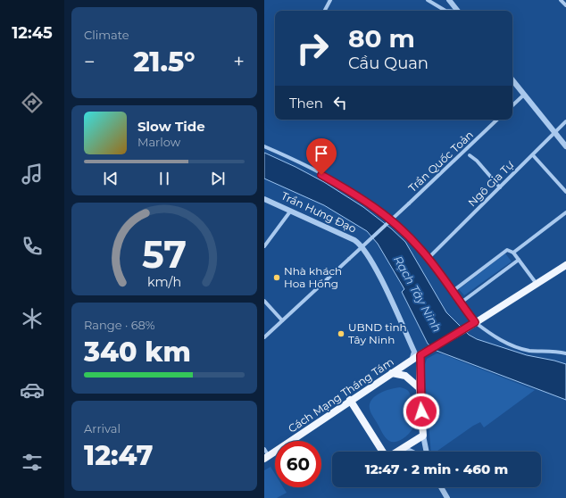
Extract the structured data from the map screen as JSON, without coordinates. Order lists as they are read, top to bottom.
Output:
{
  "streets": {
    "main road": ["Trần Hưng Đạo", "Cách Mạng Tháng Tám"],
    "street": ["Trần Quốc Toản", "Ngô Gia Tự"]
  },
  "crossings": [
    ["Trần Hưng Đạo", "Cách Mạng Tháng Tám"]
  ],
  "water": ["Rạch Tây Ninh"],
  "places": ["Nhà khách Hoa Hồng", "UBND tỉnh Tây Ninh"],
  "page": {
    "tabs": "12:45",
    "tile": [
      "Climate",
      ["Range · 68%", "340 km"],
      ["Arrival", "12:47"]
    ],
    "turn": ["80 m", "Cầu Quan"],
    "heat": ["−", "21.5°", "+"],
    "then": "Then",
    "song": ["Slow Tide", "Marlow"],
    "limit": "60",
    "trip": "12:47 · 2 min · 460 m",
    "gauge": ["57", "km/h"]
  }
}
